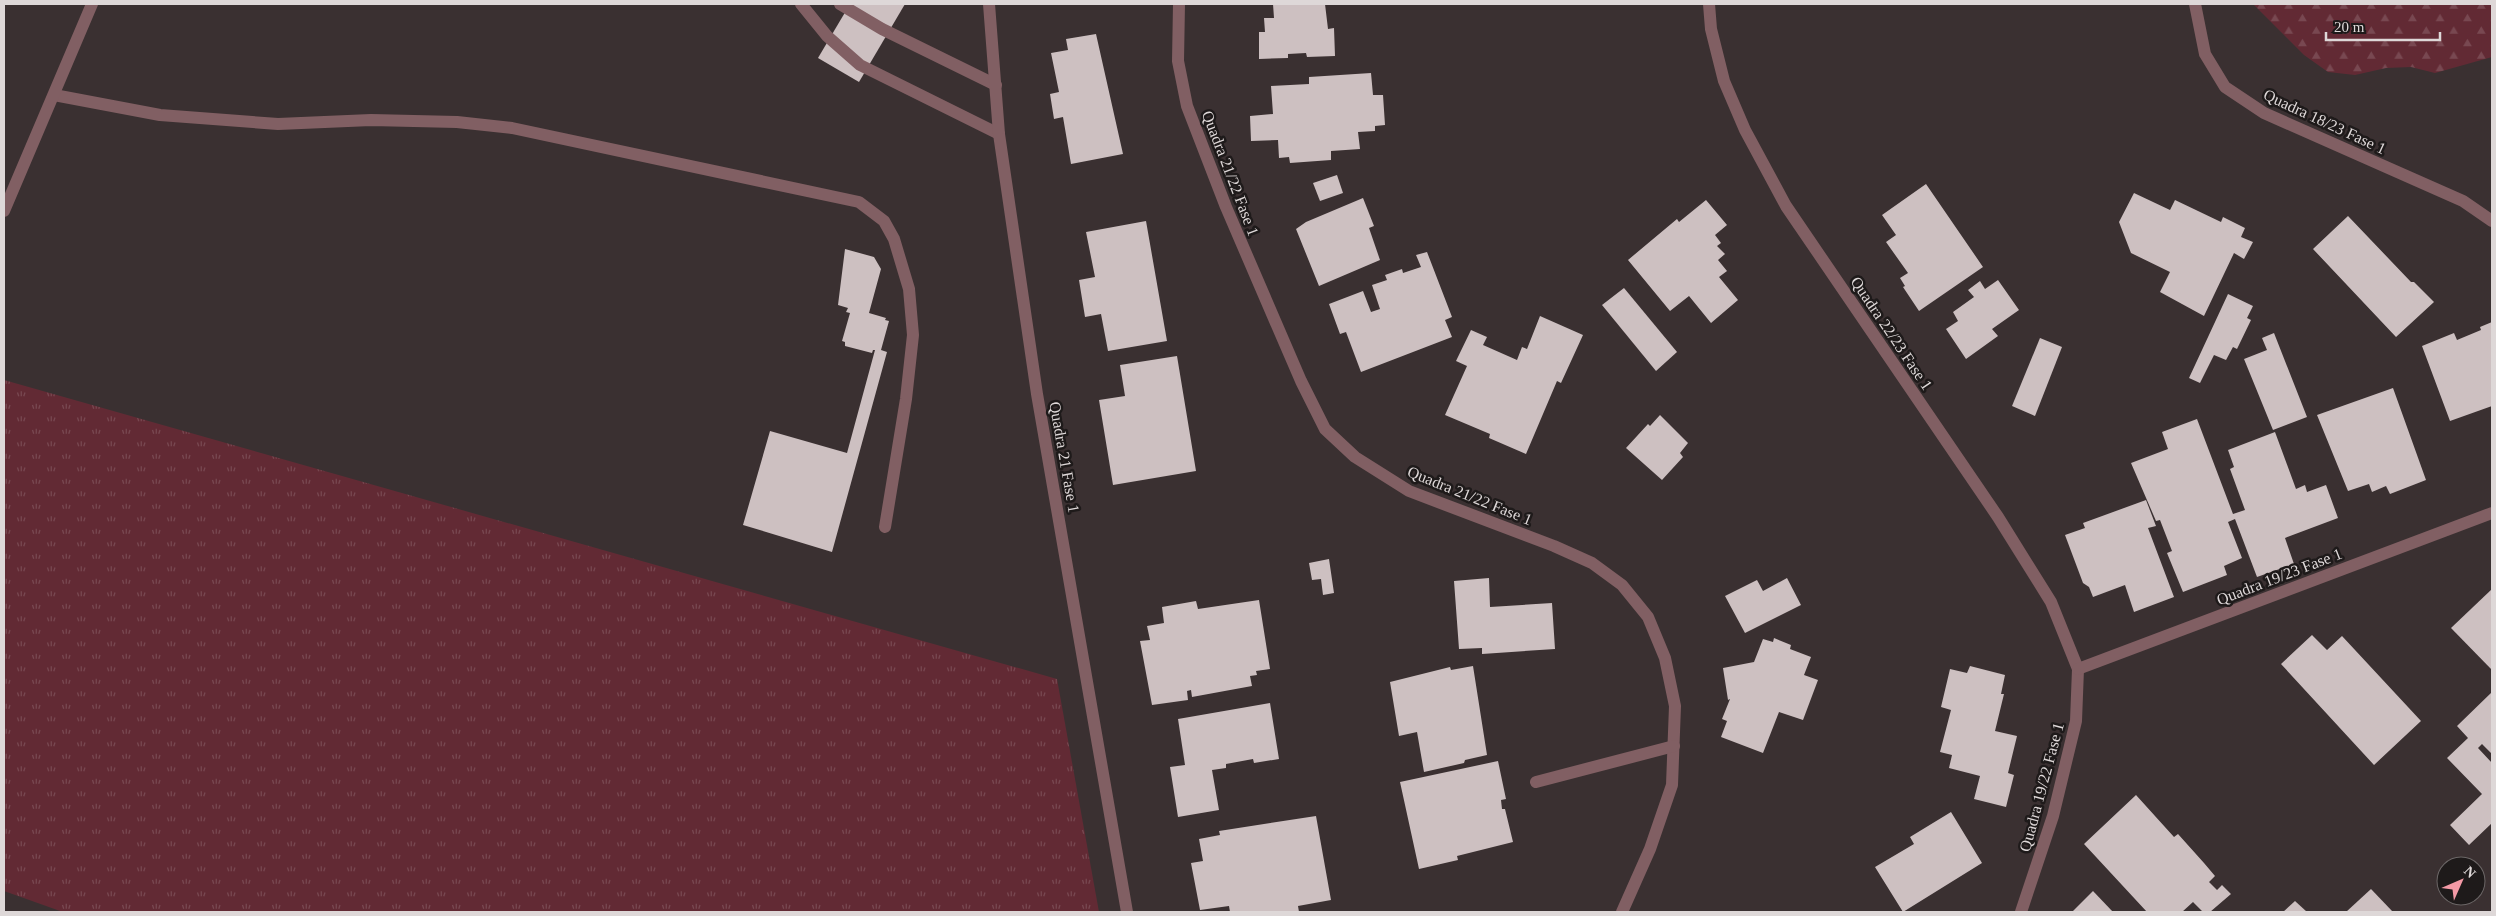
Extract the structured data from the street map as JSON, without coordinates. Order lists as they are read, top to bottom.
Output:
{
  "streets": {
    "street": [
      "Quadra 18/23 Fase 1",
      "Quadra 21/22 Fase 1",
      "Quadra 22/23 Fase 1",
      "Quadra 21 Fase 1",
      "Quadra 19/23 Fase 1",
      "Quadra 19/22 Fase 1"
    ]
  },
  "crossings": [
    ["Quadra 22/23 Fase 1", "Quadra 19/23 Fase 1"],
    ["Quadra 22/23 Fase 1", "Quadra 19/22 Fase 1"],
    ["Quadra 19/23 Fase 1", "Quadra 19/22 Fase 1"]
  ],
  "scale_bar": "20 m",
  "north": "top right"
}
